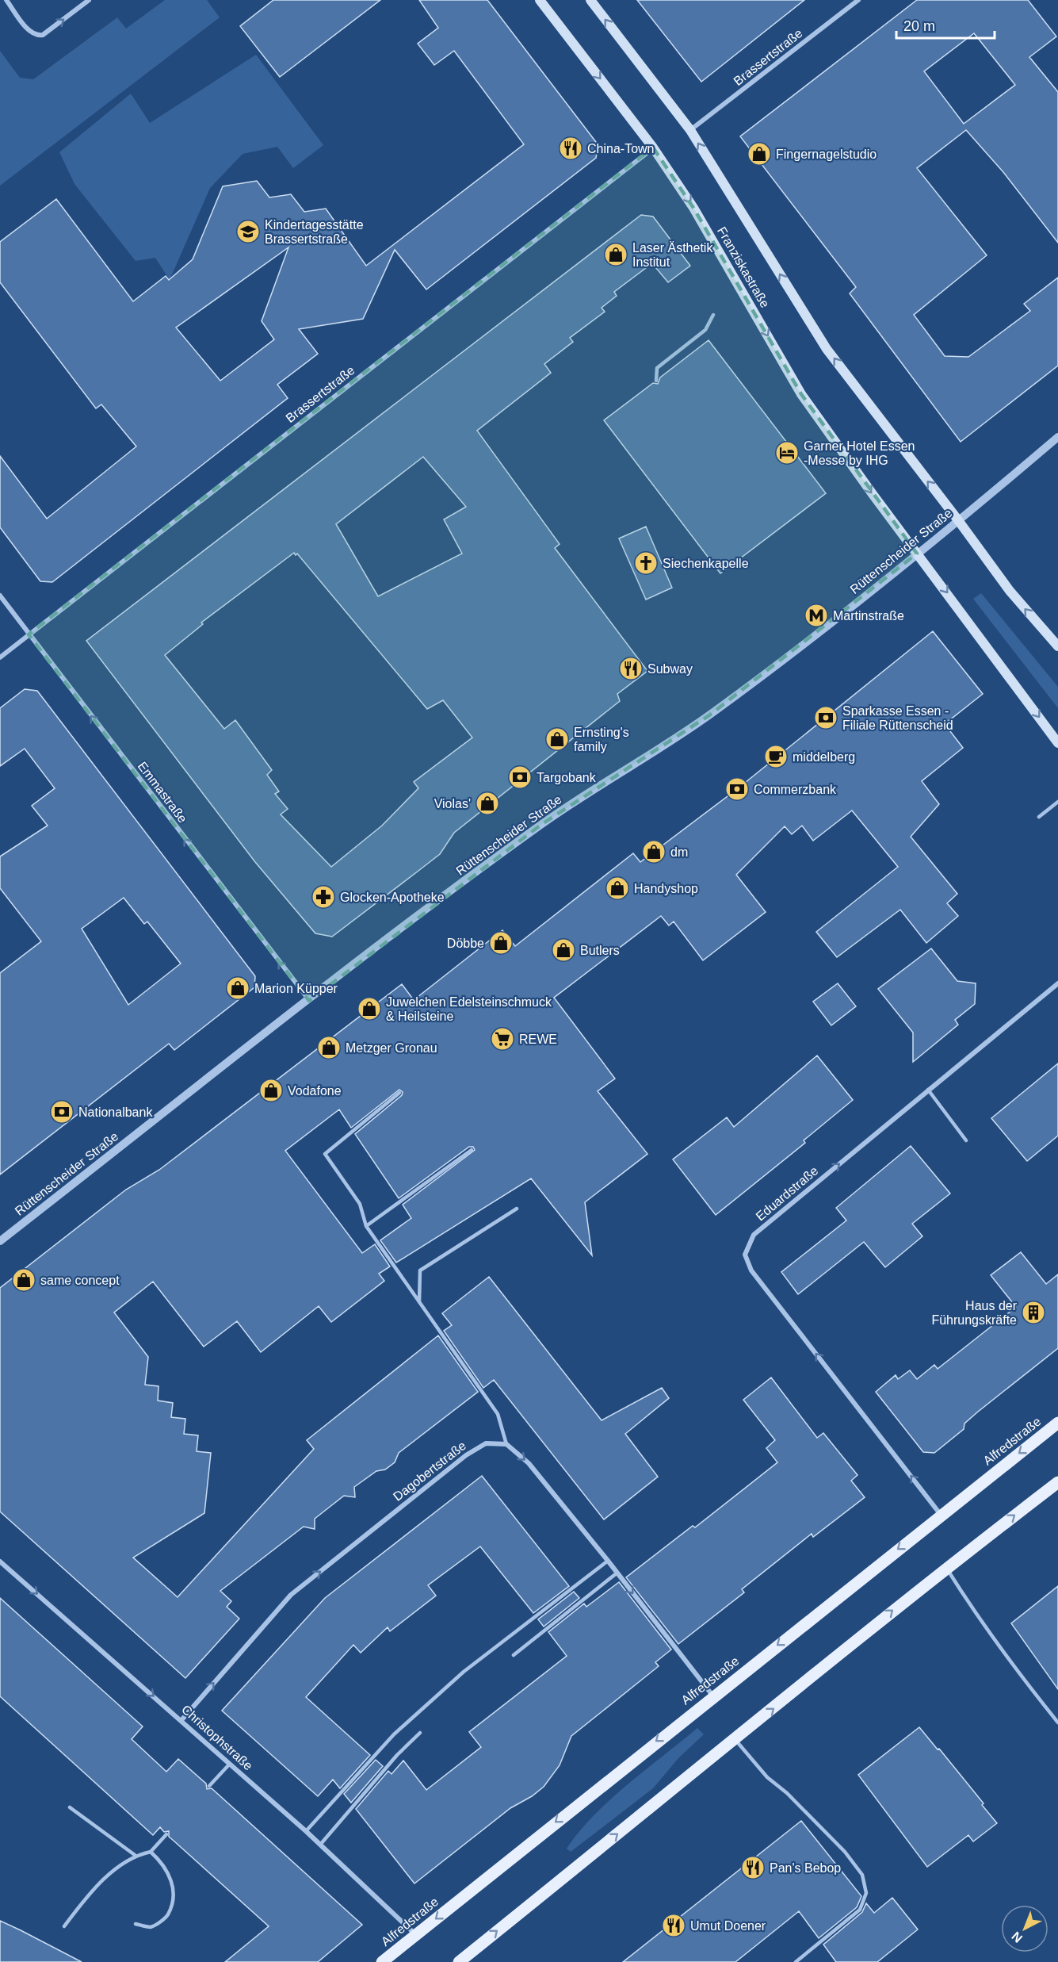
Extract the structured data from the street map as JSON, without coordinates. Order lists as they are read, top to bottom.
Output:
{
  "streets": {
    "main road": ["Franziskastraße", "Alfredstraße"],
    "street": [
      "Brassertstraße",
      "Rüttenscheider Straße",
      "Emmastraße",
      "Eduardstraße",
      "Dagobertstraße",
      "Christophstraße"
    ]
  },
  "crossings": [
    ["Brassertstraße", "Franziskastraße"],
    ["Brassertstraße", "Emmastraße"],
    ["Franziskastraße", "Rüttenscheider Straße"],
    ["Rüttenscheider Straße", "Emmastraße"],
    ["Eduardstraße", "Alfredstraße"],
    ["Alfredstraße", "Christophstraße"],
    ["Dagobertstraße", "Christophstraße"]
  ],
  "one_way": ["Emmastraße", "Dagobertstraße", "Christophstraße"],
  "places": {
    "restaurant": [
      "China-Town",
      "Subway",
      "Pan's Bebop",
      "Umut Doener"
    ],
    "shop": [
      "Fingernagelstudio",
      "Laser Ästhetik Institut",
      "Ernsting's family",
      "Violas'",
      "dm",
      "Handyshop",
      "Döbbe",
      "Butlers",
      "Marion Küpper",
      "Juwelchen Edelsteinschmuck & Heilsteine",
      "Metzger Gronau",
      "Vodafone",
      "same concept"
    ],
    "school or university": ["Kindertagesstätte Brassertstraße"],
    "hotel": ["Garner Hotel Essen -Messe by IHG"],
    "church": ["Siechenkapelle"],
    "metro station": ["Martinstraße"],
    "bank": [
      "Sparkasse Essen - Filiale Rüttenscheid",
      "Targobank",
      "Commerzbank",
      "Nationalbank"
    ],
    "cafe": ["middelberg"],
    "pharmacy": ["Glocken-Apotheke"],
    "supermarket": ["REWE"],
    "building": ["Haus der Führungskräfte"]
  },
  "scale_bar": "20 m",
  "north": "bottom left"
}
